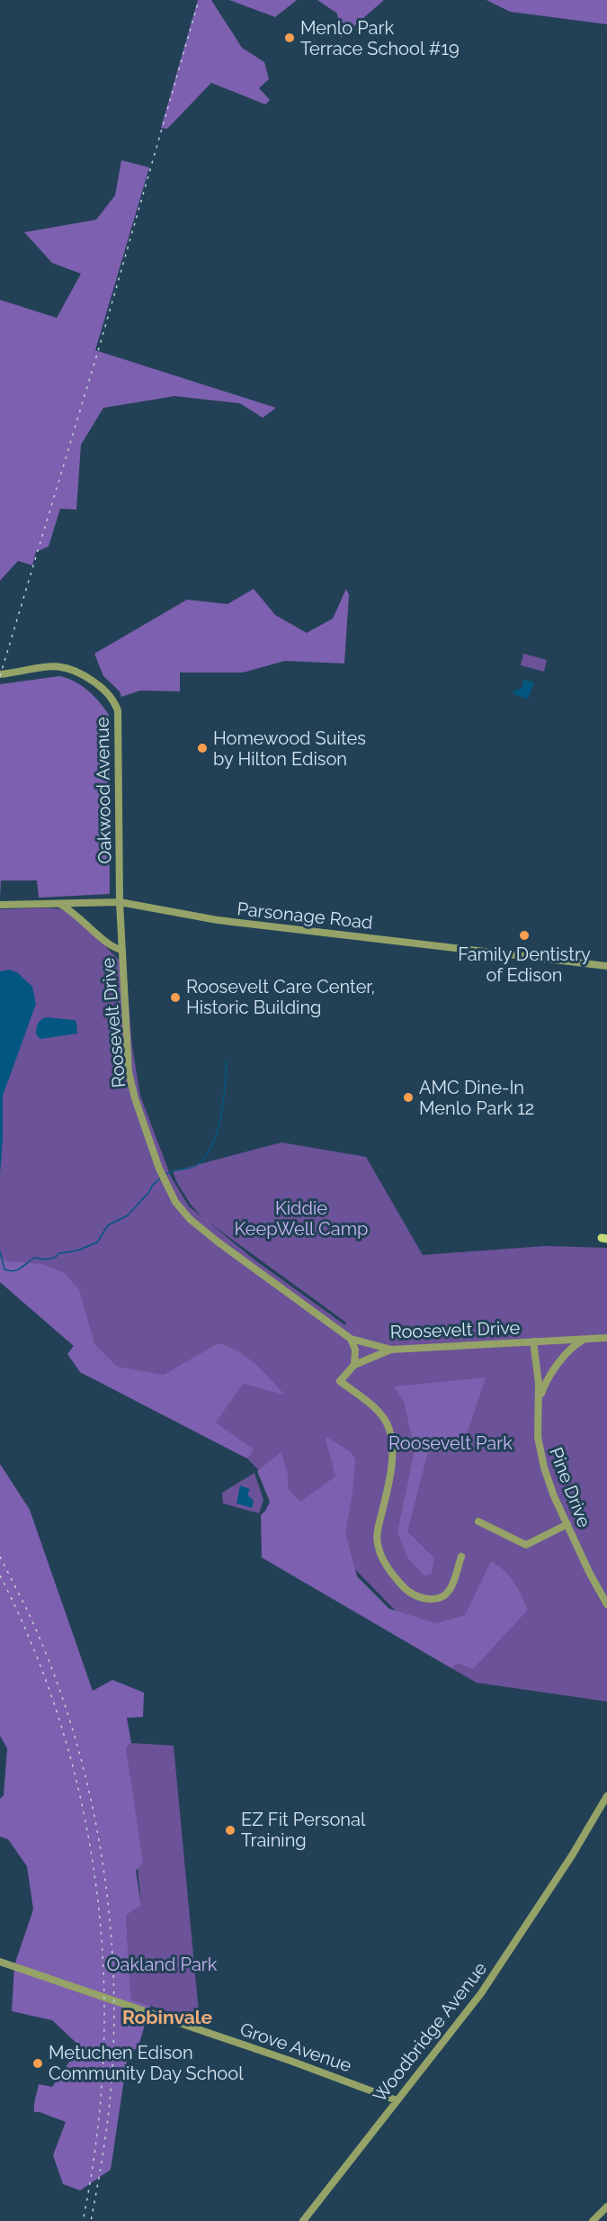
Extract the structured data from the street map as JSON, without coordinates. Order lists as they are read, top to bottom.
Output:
{
  "streets": {
    "street": [
      "Oakwood Avenue",
      "Parsonage Road",
      "Roosevelt Drive",
      "Pine Drive",
      "Woodbridge Avenue",
      "Grove Avenue"
    ]
  },
  "crossings": [
    ["Oakwood Avenue", "Parsonage Road"],
    ["Oakwood Avenue", "Roosevelt Drive"],
    ["Parsonage Road", "Roosevelt Drive"],
    ["Roosevelt Drive", "Pine Drive"],
    ["Woodbridge Avenue", "Grove Avenue"]
  ],
  "districts": ["Robinvale"],
  "parks": ["Kiddie KeepWell Camp", "Roosevelt Park", "Oakland Park"],
  "places": [
    "Menlo Park Terrace School #19",
    "Homewood Suites by Hilton Edison",
    "Family Dentistry of Edison",
    "Roosevelt Care Center, Historic Building",
    "AMC Dine-In Menlo Park 12",
    "EZ Fit Personal Training",
    "Metuchen Edison Community Day School"
  ]
}
